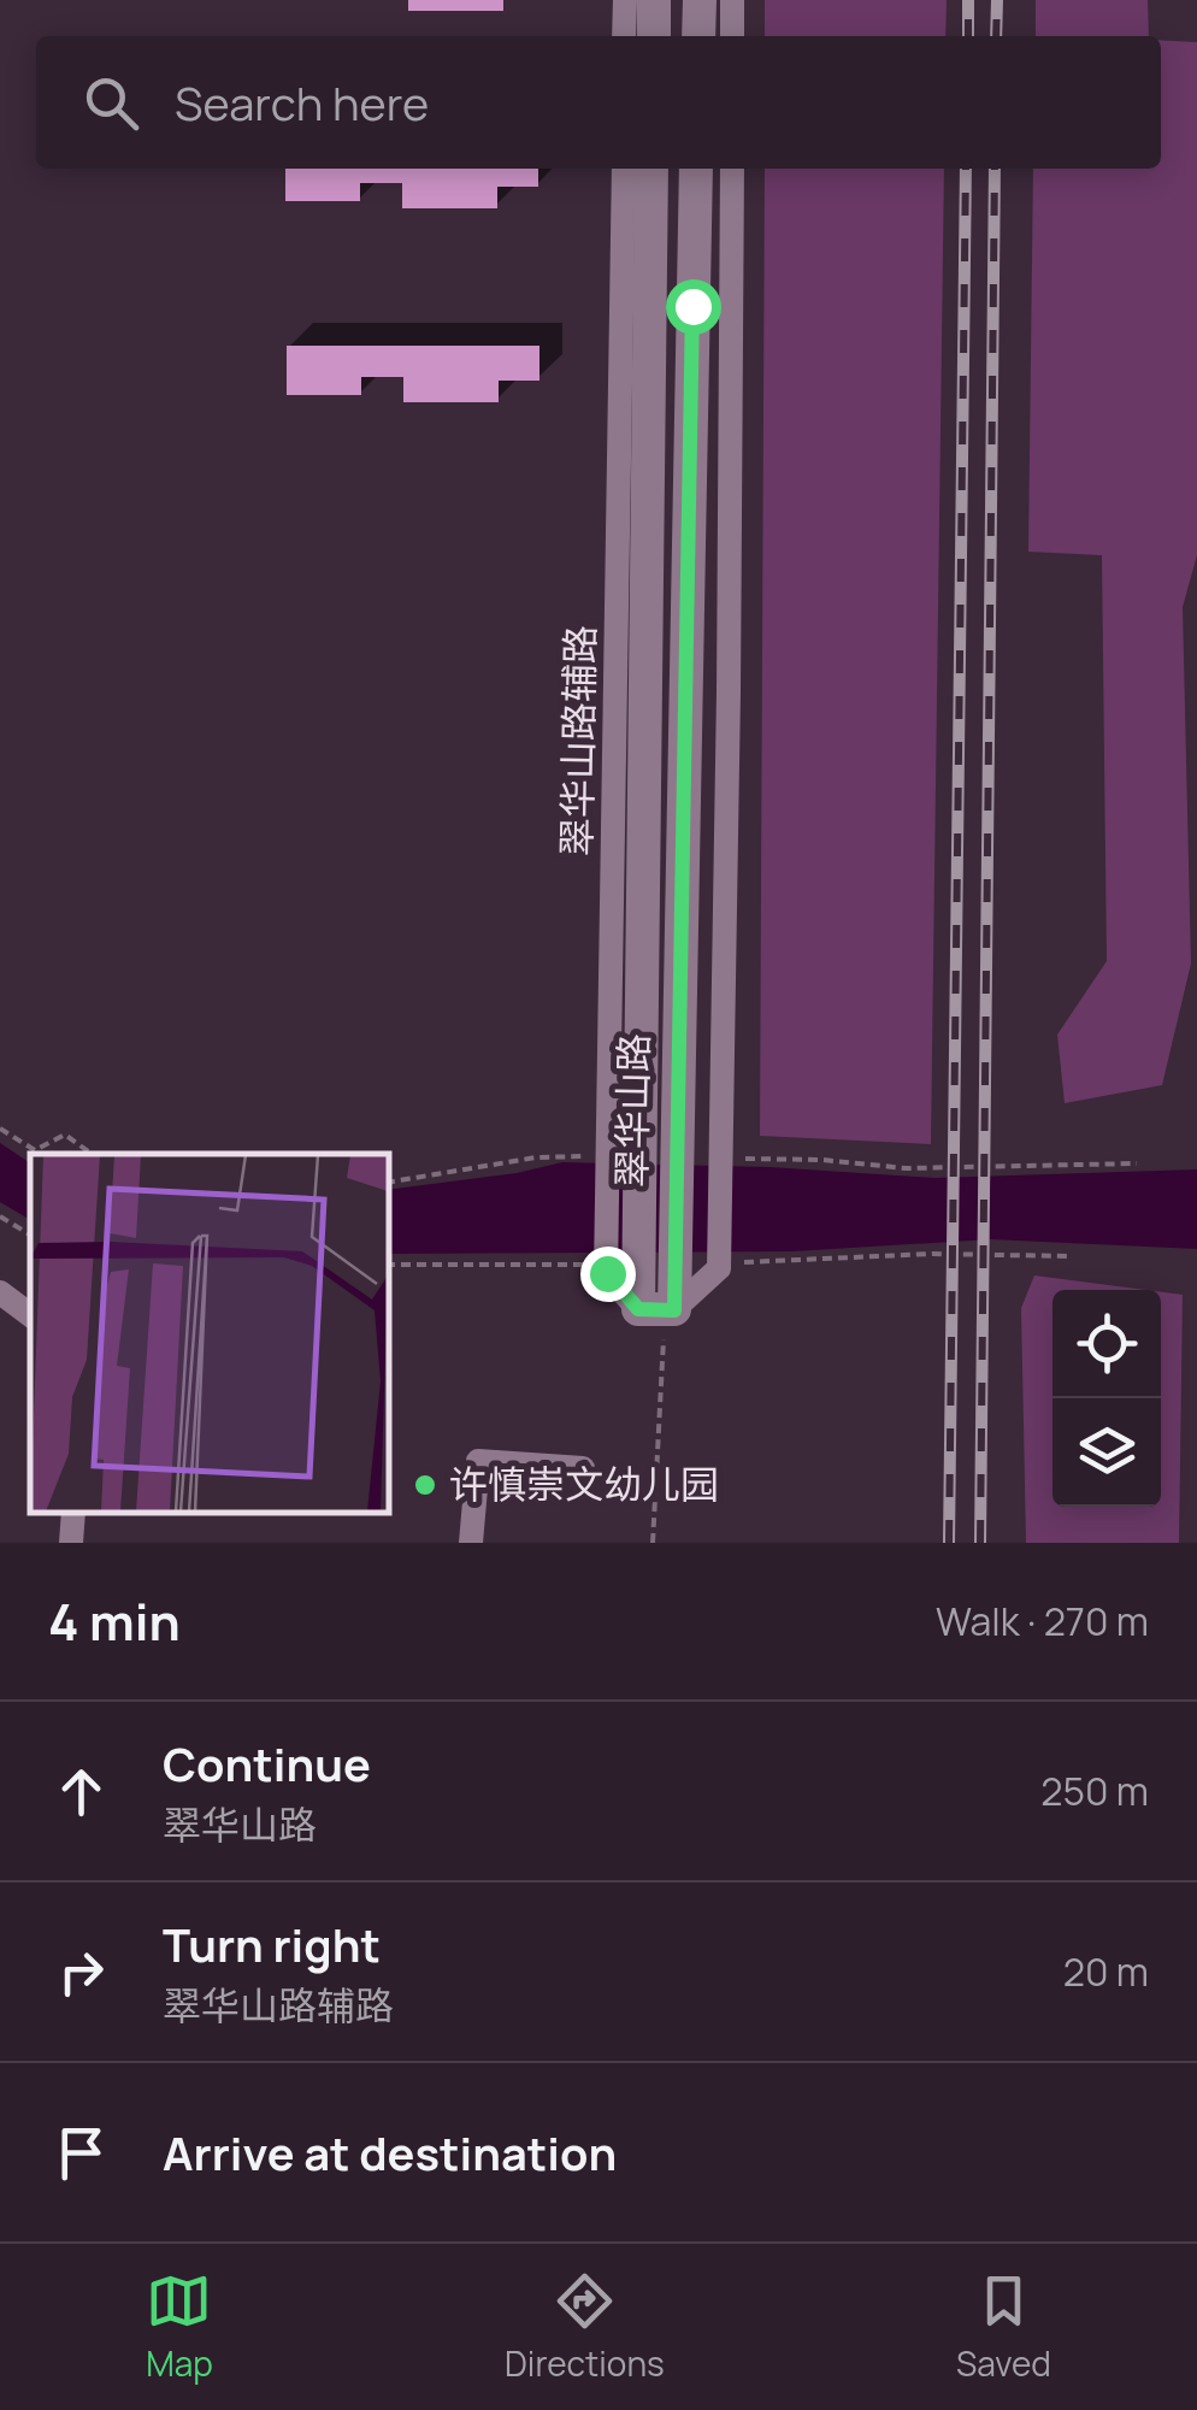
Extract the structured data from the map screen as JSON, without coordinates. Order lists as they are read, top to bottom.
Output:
{
  "streets": {
    "main road": ["翠华山路"],
    "street": ["翠华山路辅路"]
  },
  "crossings": [
    ["翠华山路辅路", "翠华山路"]
  ],
  "places": ["许慎崇文幼儿园"],
  "page": {
    "search": "Search here",
    "heading": ["4 min", "Walk · 270 m"],
    "list": [
      ["Continue", "翠华山路", "250 m"],
      ["Turn right", "翠华山路辅路", "20 m"],
      "Arrive at destination"
    ],
    "nav": ["Map", "Directions", "Saved"]
  }
}
